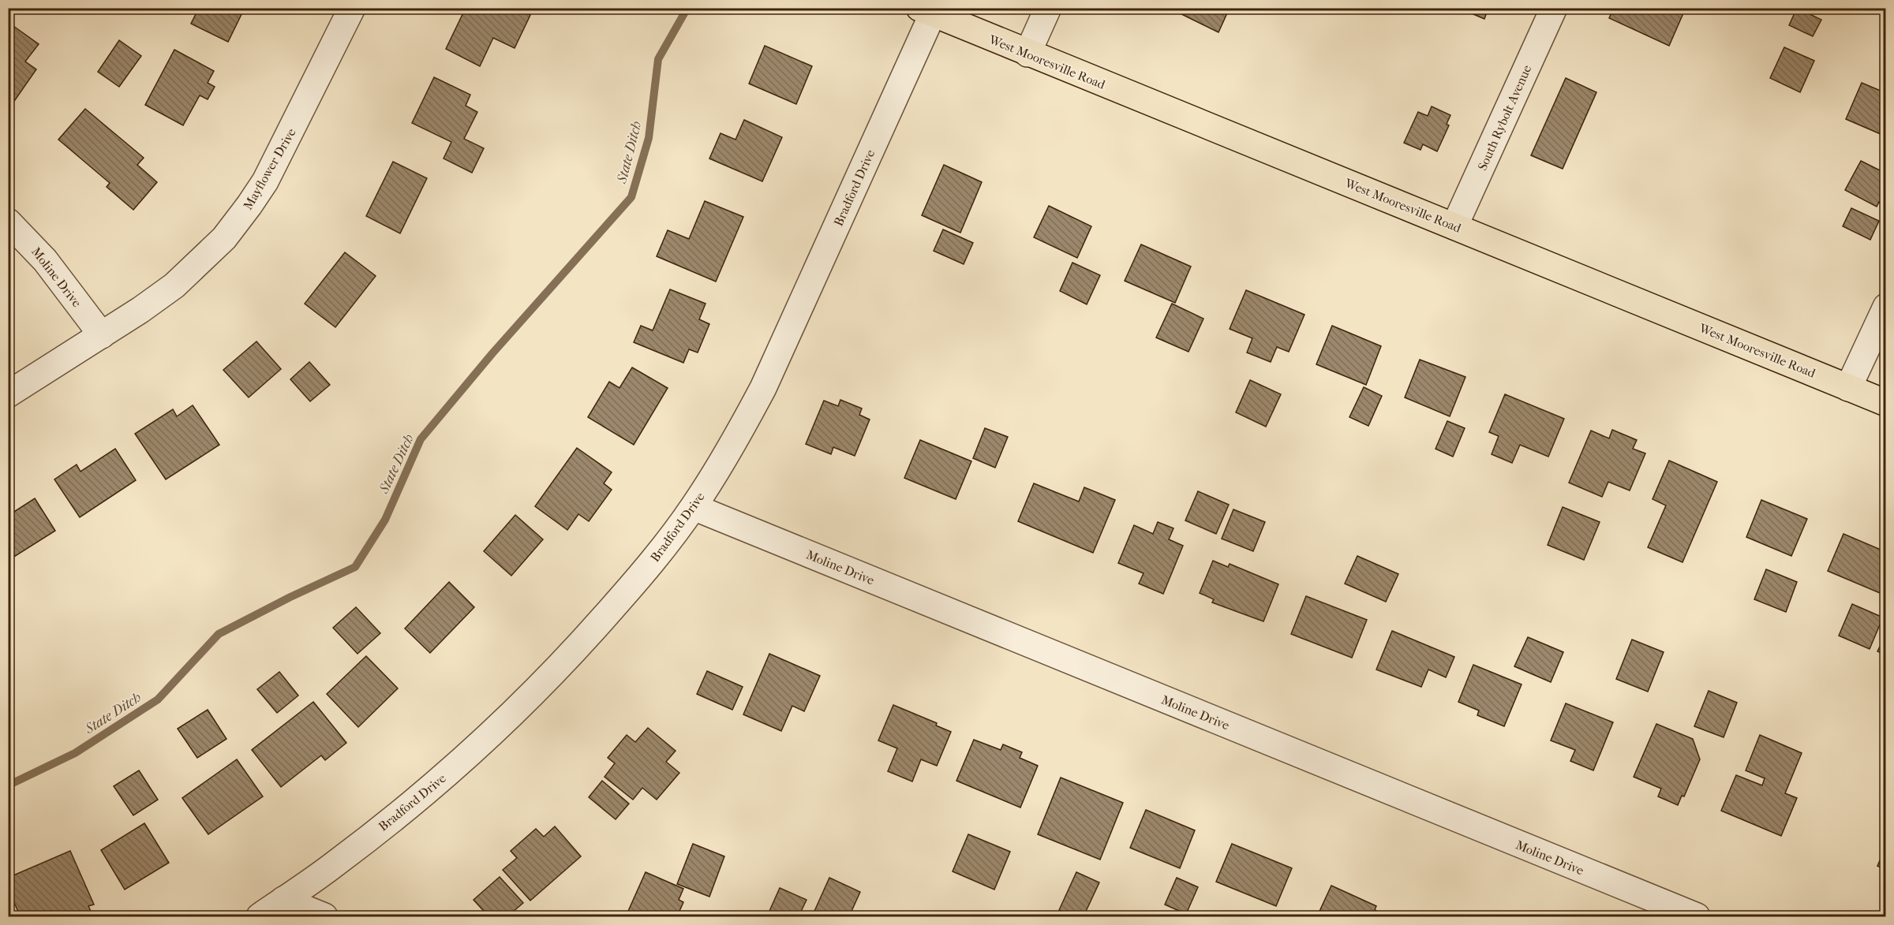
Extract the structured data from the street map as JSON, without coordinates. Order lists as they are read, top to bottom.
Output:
{
  "streets": {
    "main road": ["West Mooresville Road"],
    "street": [
      "South Rybolt Avenue",
      "Mayflower Drive",
      "Bradford Drive",
      "Moline Drive"
    ]
  },
  "crossings": [
    ["West Mooresville Road", "South Rybolt Avenue"],
    ["West Mooresville Road", "Bradford Drive"],
    ["Mayflower Drive", "Moline Drive"],
    ["Bradford Drive", "Moline Drive"]
  ],
  "water": ["State Ditch"]
}
